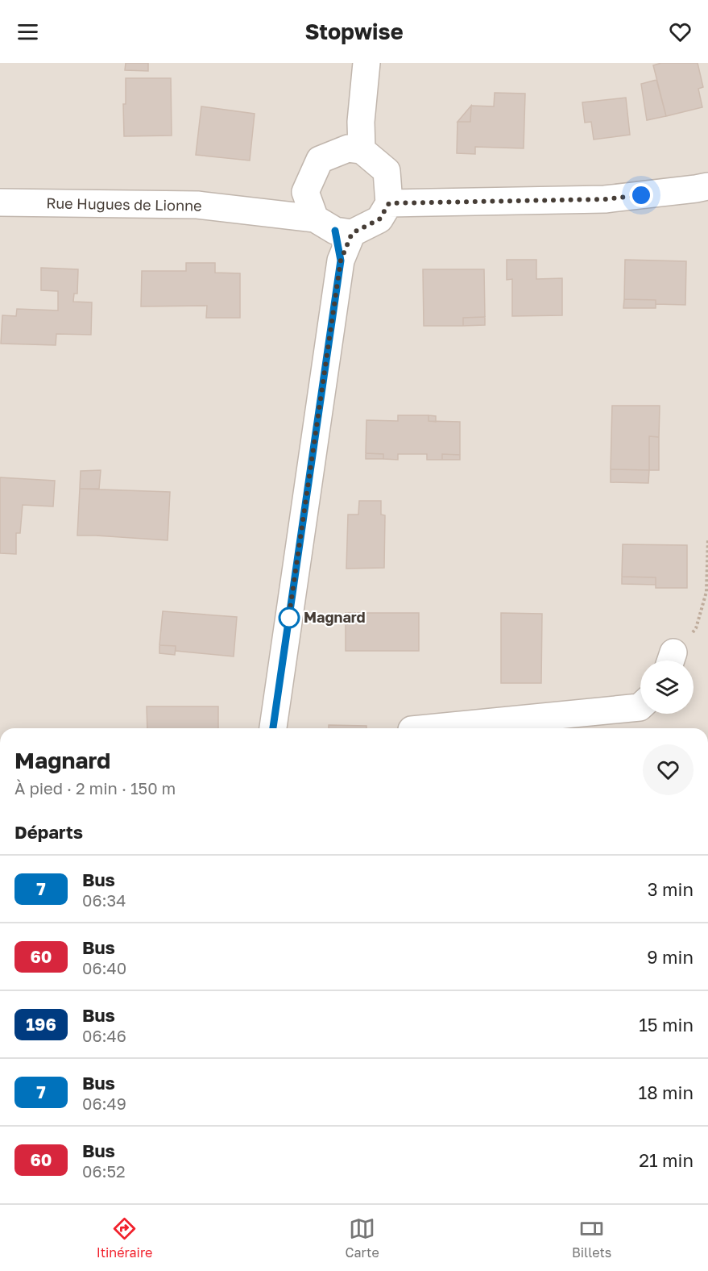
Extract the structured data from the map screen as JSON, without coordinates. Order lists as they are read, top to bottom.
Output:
{
  "streets": {
    "street": ["Rue Hugues de Lionne"]
  },
  "places": ["Magnard"],
  "lines": ["bus line 7"],
  "page": {
    "header": "Stopwise",
    "heading": [
      ["Magnard", "À pied · 2 min · 150 m"],
      "Départs"
    ],
    "list": [
      {
        "mark": "7",
        "name": "Bus",
        "note": "06:34",
        "value": "3 min"
      },
      {
        "mark": "60",
        "name": "Bus",
        "note": "06:40",
        "value": "9 min"
      },
      {
        "mark": "196",
        "name": "Bus",
        "note": "06:46",
        "value": "15 min"
      },
      {
        "mark": "7",
        "name": "Bus",
        "note": "06:49",
        "value": "18 min"
      },
      {
        "mark": "60",
        "name": "Bus",
        "note": "06:52",
        "value": "21 min"
      }
    ],
    "tabs": ["Itinéraire", "Carte", "Billets"]
  }
}
